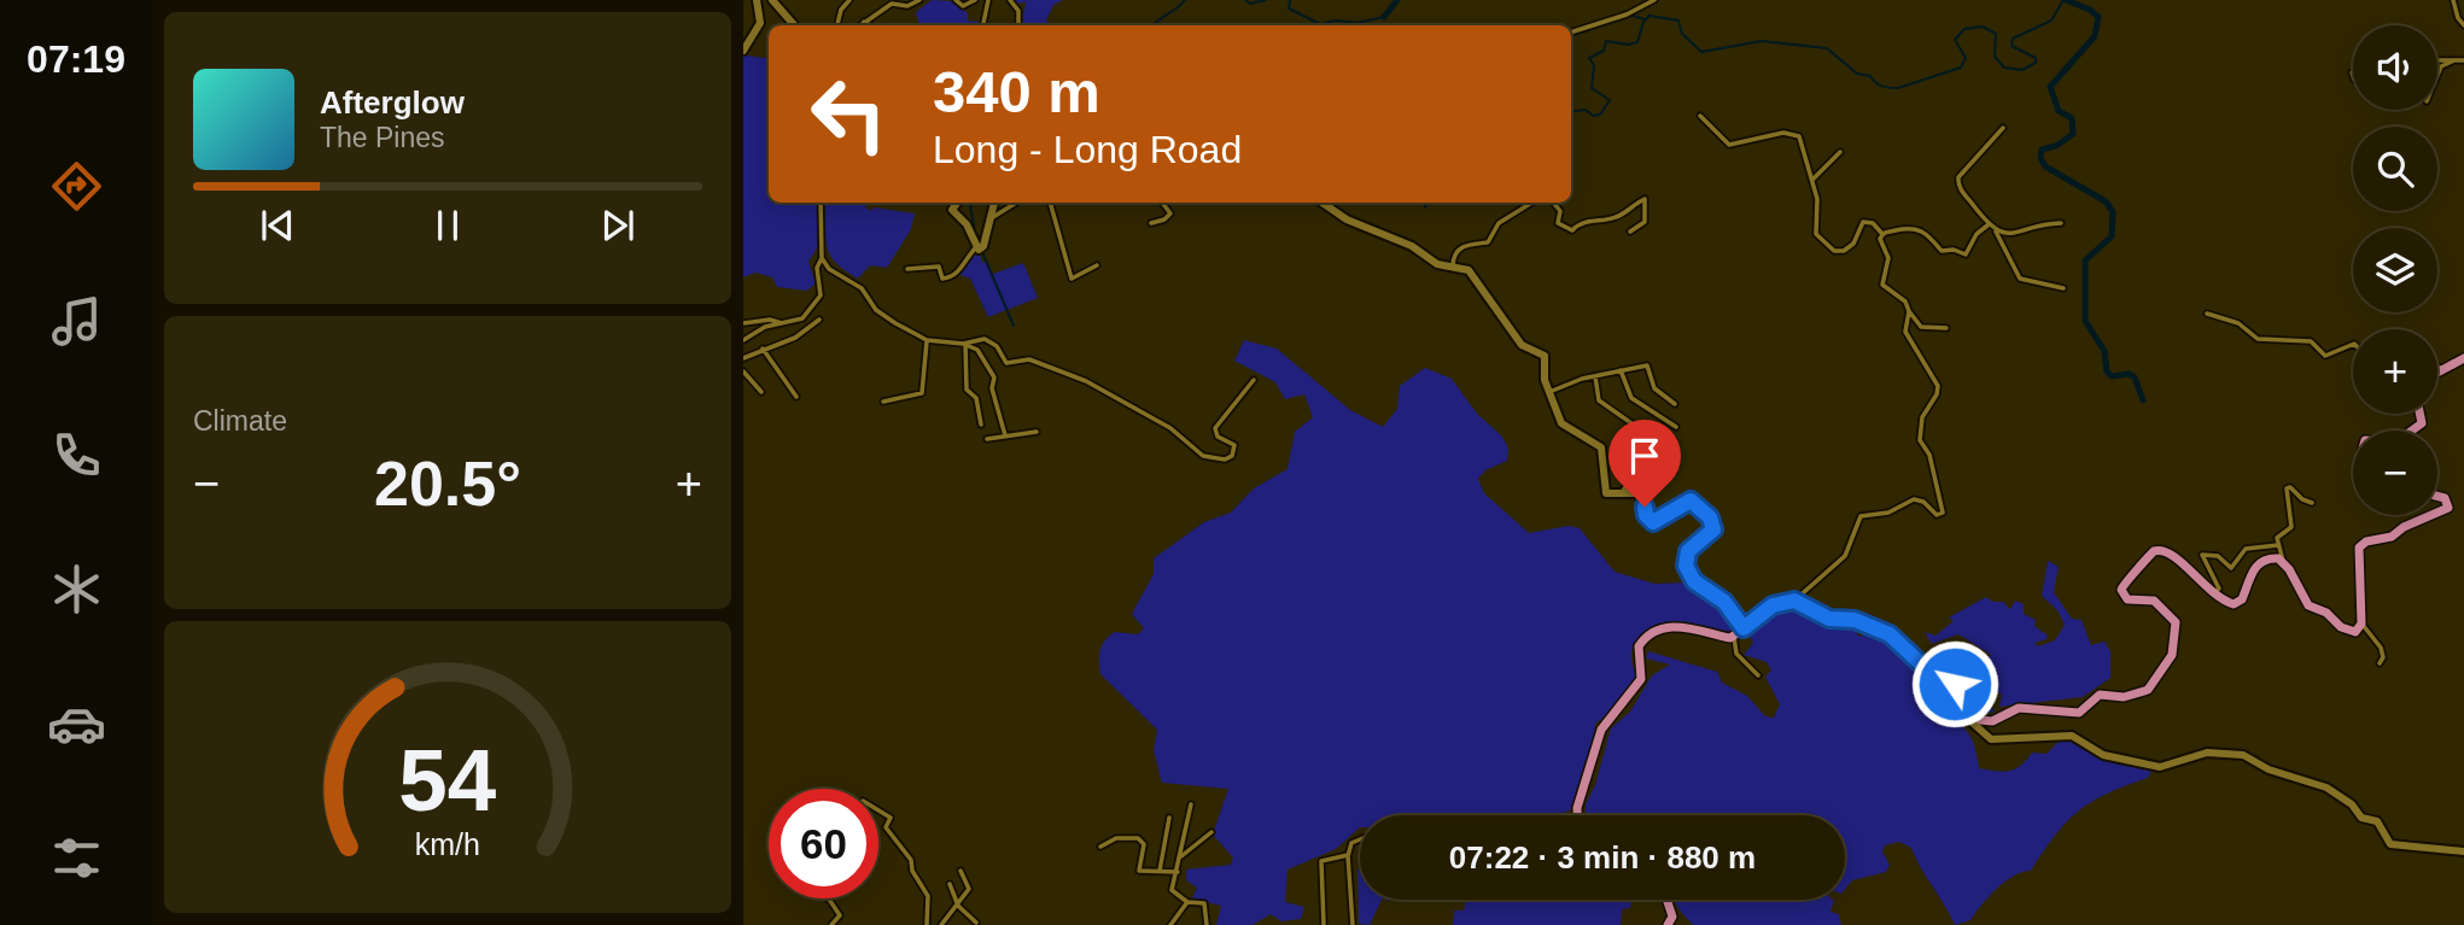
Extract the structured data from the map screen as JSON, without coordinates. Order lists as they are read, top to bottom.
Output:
{
  "page": {
    "tabs": "07:19",
    "map_buttons": ["+", "−"],
    "turn": ["340 m", "Long - Long Road"],
    "song": ["Afterglow", "The Pines"],
    "tile": "Climate",
    "heat": ["−", "20.5°", "+"],
    "limit": "60",
    "trip": "07:22 · 3 min · 880 m",
    "gauge": ["54", "km/h"]
  }
}
